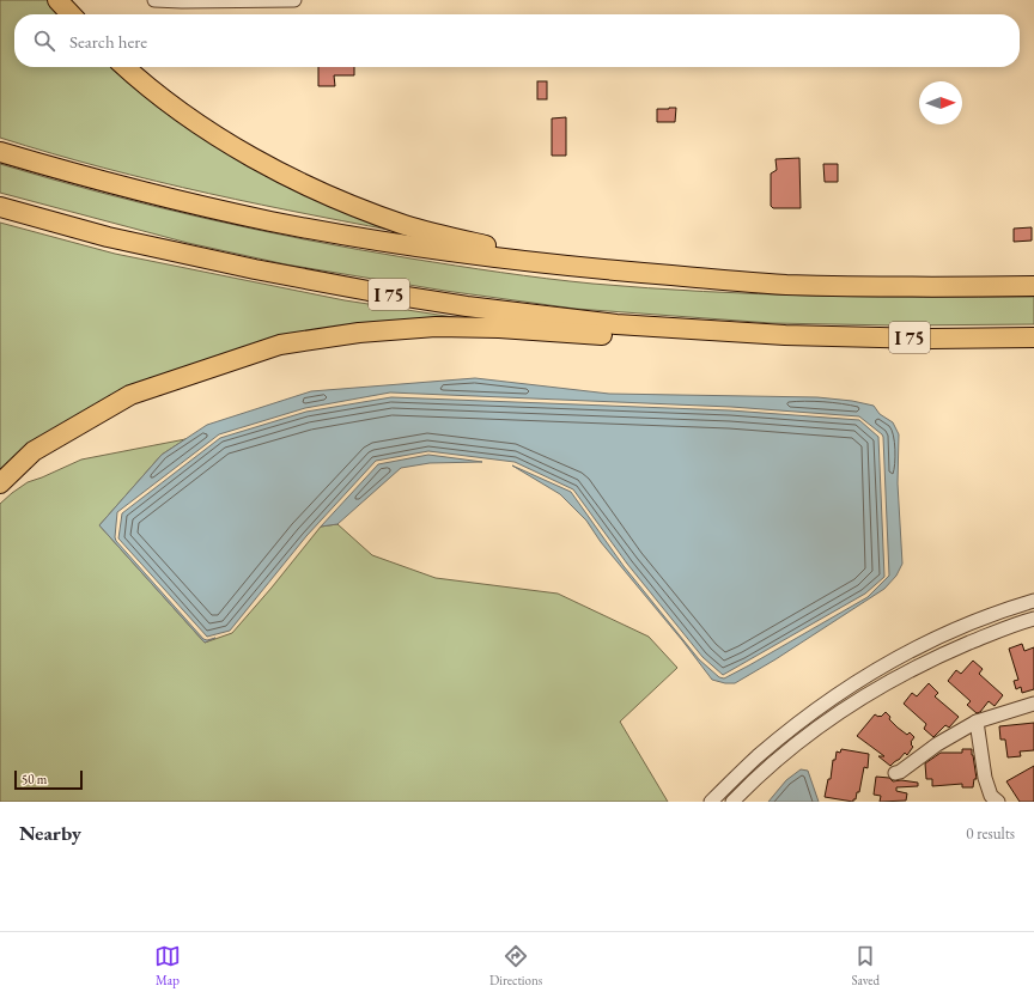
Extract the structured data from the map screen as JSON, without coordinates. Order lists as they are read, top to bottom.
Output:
{
  "streets": {
    "highway": ["I 75"]
  },
  "scale_bar": "50 m",
  "north": "right",
  "page": {
    "search": "Search here",
    "scale": "50 m",
    "heading": ["Nearby", "0 results"],
    "nav": ["Map", "Directions", "Saved"]
  }
}
